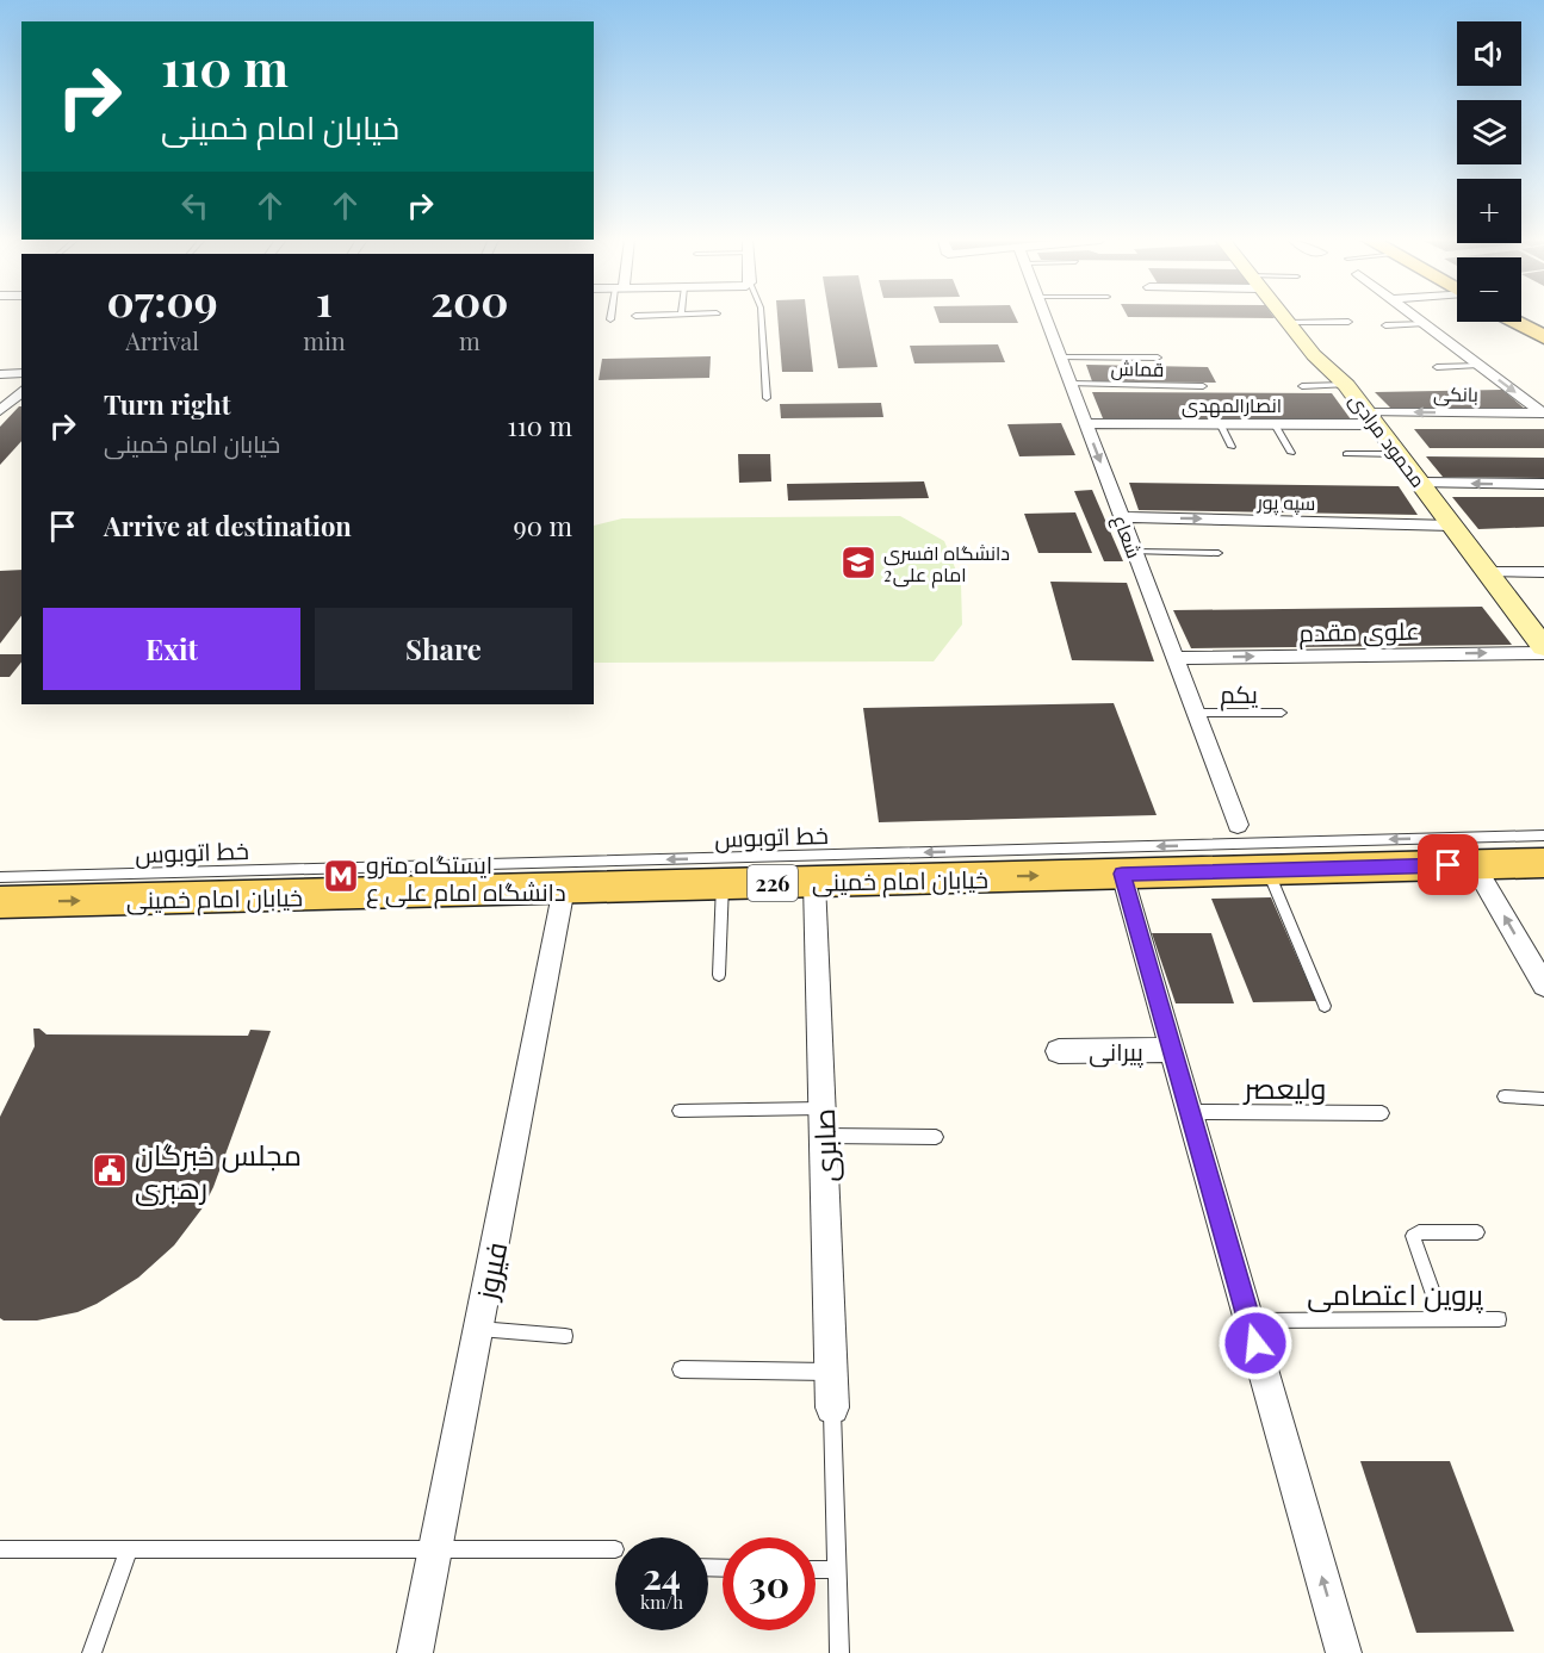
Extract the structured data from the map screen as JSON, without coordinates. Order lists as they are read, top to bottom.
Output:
{
  "streets": {
    "main road": ["خیابان امام خمینی", "226"],
    "street": [
      "بانکی",
      "انصارالمهدی",
      "محمود مرادی",
      "سپه پور",
      "شعاع",
      "علوی مقدم",
      "پیرانی",
      "صابری",
      "فیروز"
    ],
    "lane": [
      "قماش",
      "یکم",
      "خط اتوبوس",
      "ولیعصر",
      "پروین اعتصامی"
    ]
  },
  "crossings": [
    ["قماش", "شعاع"],
    ["بانکی", "انصارالمهدی"],
    ["بانکی", "محمود مرادی"],
    ["انصارالمهدی", "محمود مرادی"],
    ["انصارالمهدی", "شعاع"],
    ["محمود مرادی", "سپه پور"],
    ["محمود مرادی", "علوی مقدم"],
    ["سپه پور", "شعاع"],
    ["شعاع", "علوی مقدم"],
    ["شعاع", "یکم"],
    ["خیابان امام خمینی", "صابری"],
    ["خیابان امام خمینی", "فیروز"]
  ],
  "one_way": ["سپه پور", "خط اتوبوس", "خیابان امام خمینی"],
  "places": {
    "school or university": ["دانشگاه افسری امام علی2"],
    "metro station": ["ایستگاه مترو دانشگاه امام علی ع"],
    "public building": ["مجلس خبرگان رهبری"]
  },
  "page": {
    "map_buttons": ["+", "−"],
    "turn": ["110 m", "خیابان امام خمینی"],
    "eta": [
      "07:09",
      "Arrival",
      "1",
      "min",
      "200",
      "m"
    ],
    "list": [
      {
        "name": "Turn right",
        "note": "خیابان امام خمینی",
        "value": "110 m"
      },
      {
        "name": "Arrive at destination",
        "value": "90 m"
      }
    ],
    "buttons": ["Exit", "Share"],
    "speed": "24 km/h",
    "limit": "30"
  }
}
